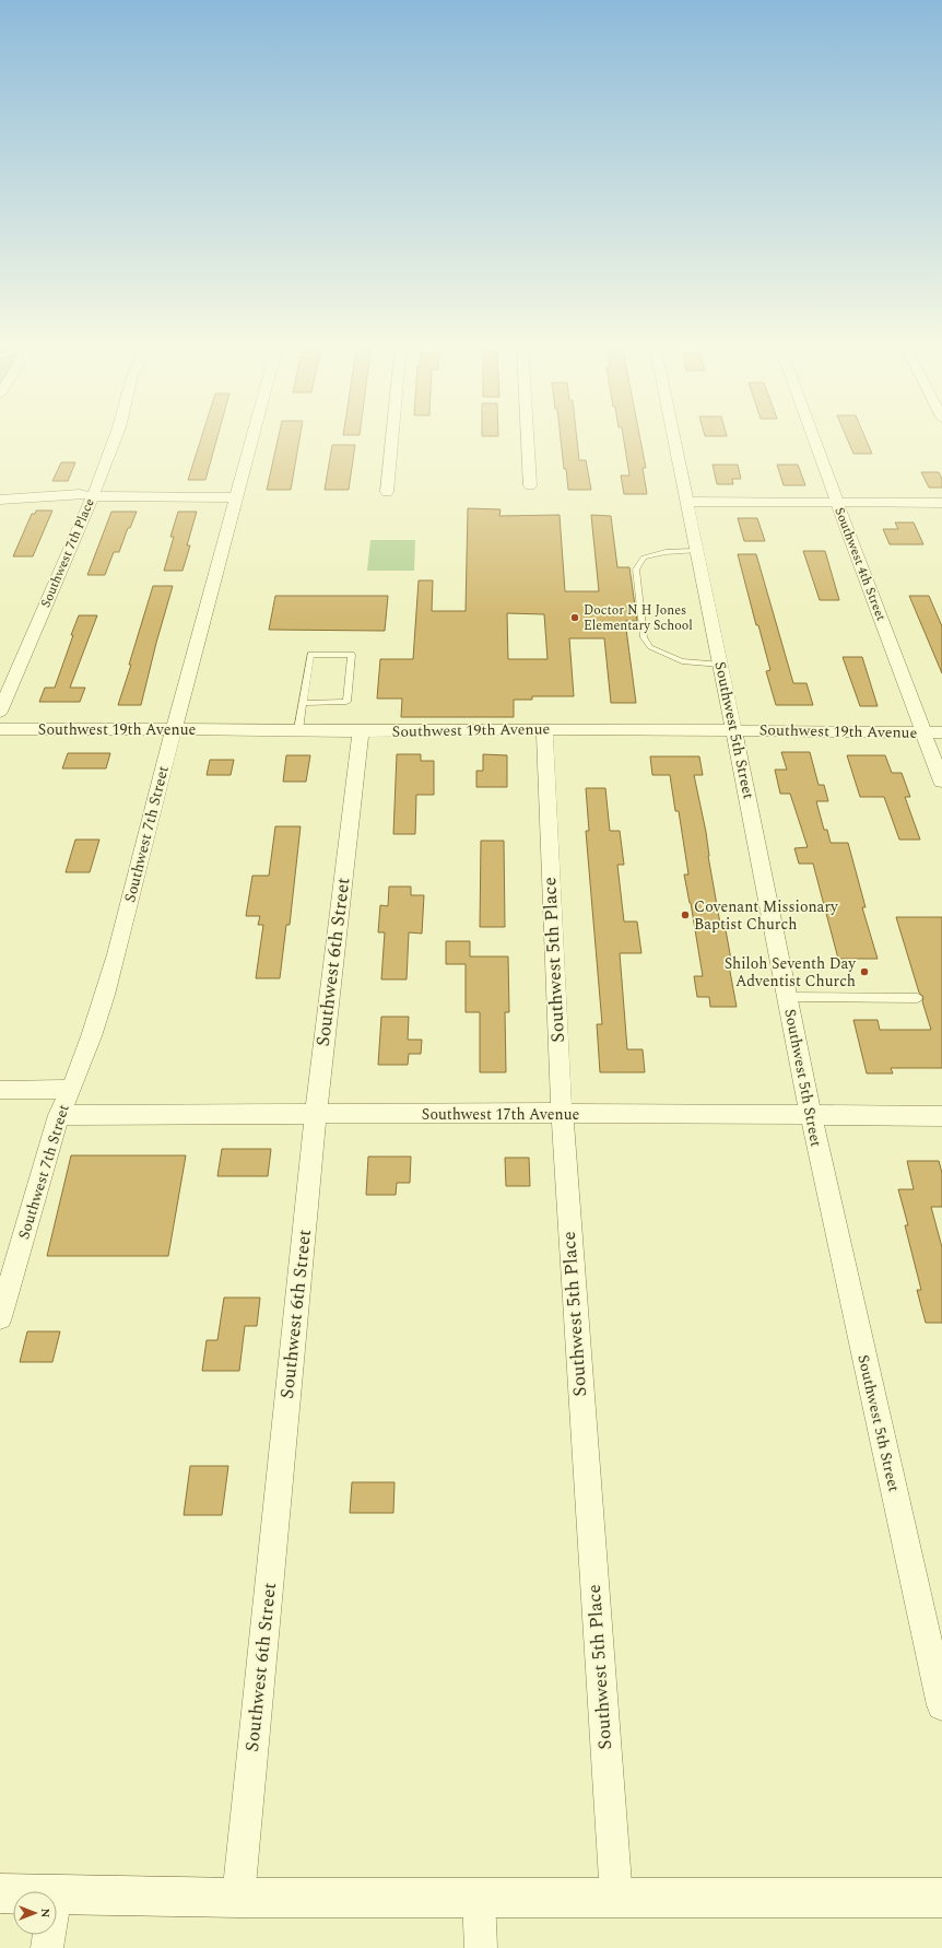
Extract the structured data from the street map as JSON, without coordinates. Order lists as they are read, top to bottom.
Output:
{
  "streets": {
    "street": [
      "Southwest 7th Place",
      "Southwest 4th Street",
      "Southwest 19th Avenue",
      "Southwest 5th Street",
      "Southwest 7th Street",
      "Southwest 5th Place",
      "Southwest 6th Street",
      "Southwest 17th Avenue"
    ]
  },
  "crossings": [
    ["Southwest 4th Street", "Southwest 19th Avenue"],
    ["Southwest 19th Avenue", "Southwest 5th Street"],
    ["Southwest 19th Avenue", "Southwest 7th Street"],
    ["Southwest 19th Avenue", "Southwest 5th Place"],
    ["Southwest 19th Avenue", "Southwest 6th Street"],
    ["Southwest 5th Street", "Southwest 17th Avenue"],
    ["Southwest 7th Street", "Southwest 17th Avenue"],
    ["Southwest 5th Place", "Southwest 17th Avenue"],
    ["Southwest 6th Street", "Southwest 17th Avenue"]
  ],
  "places": ["Doctor N H Jones Elementary School", "Covenant Missionary Baptist Church", "Shiloh Seventh Day Adventist Church"],
  "north": "right"
}
